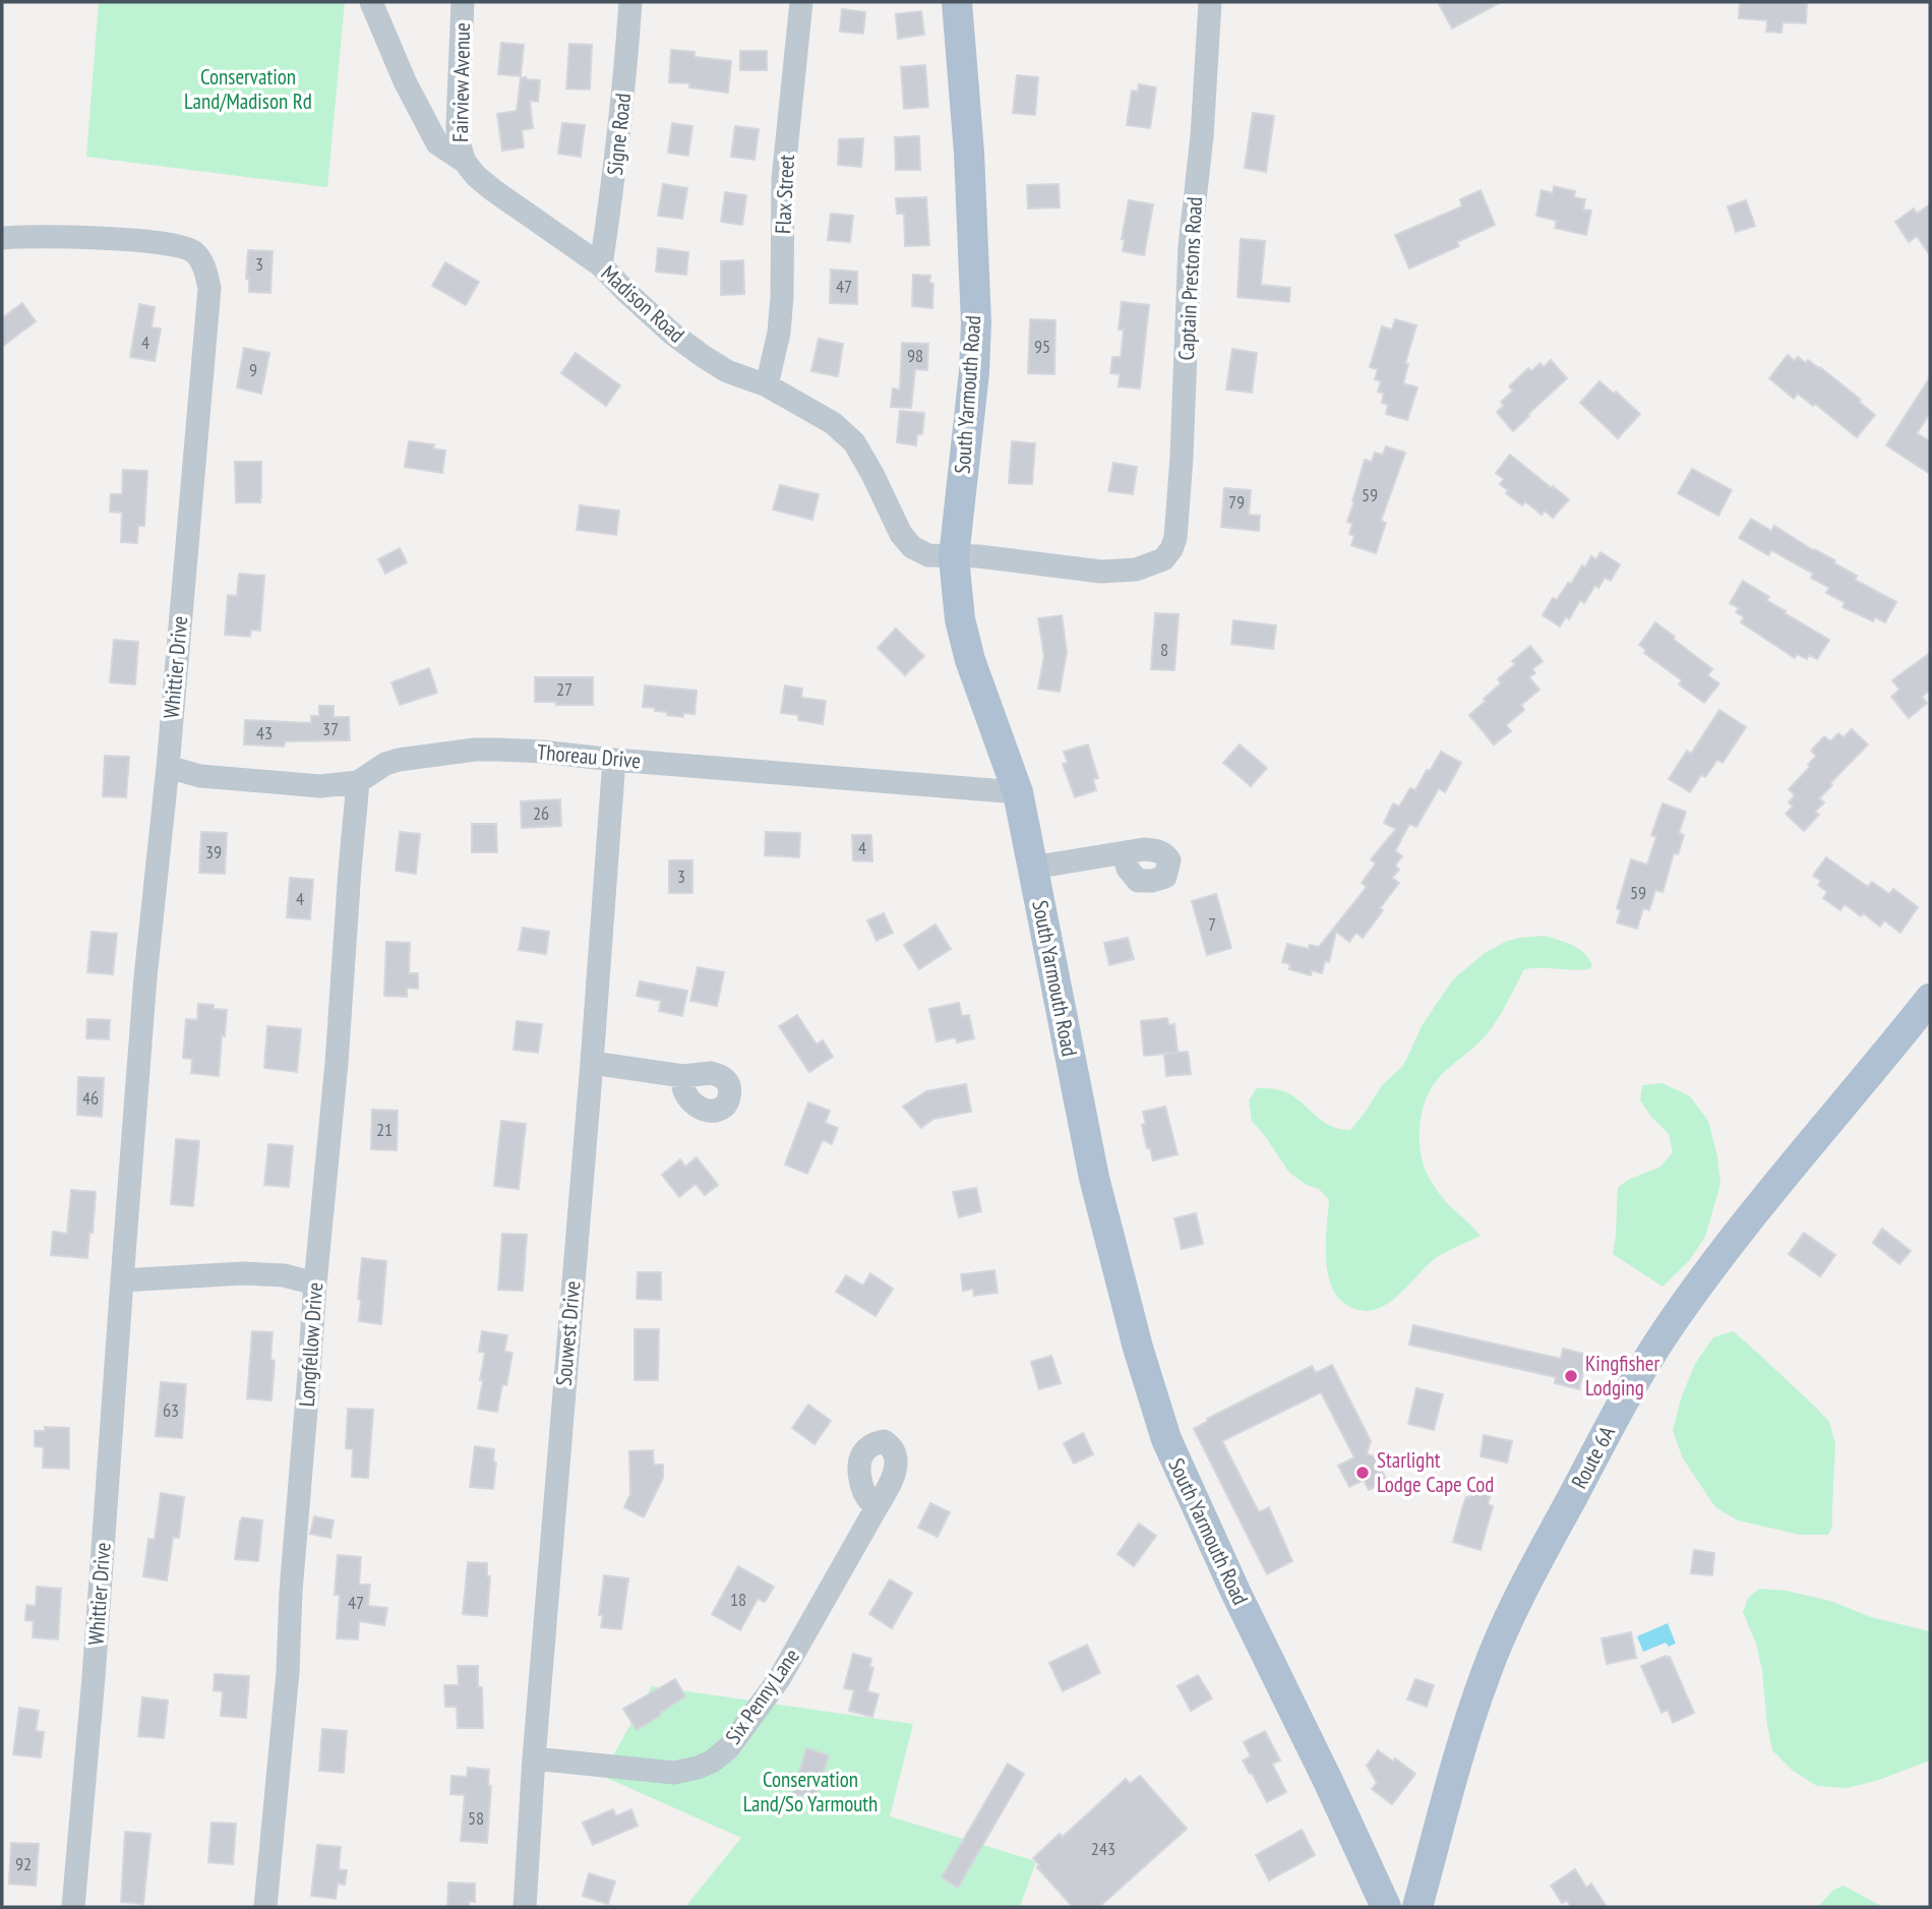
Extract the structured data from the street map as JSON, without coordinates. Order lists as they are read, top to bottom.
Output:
{
  "streets": {
    "main road": ["South Yarmouth Road", "Route 6A"],
    "street": [
      "Fairview Avenue",
      "Signe Road",
      "Flax Street",
      "Captain Prestons Road",
      "Madison Road",
      "Whittier Drive",
      "Thoreau Drive",
      "Souwest Drive",
      "Longfellow Drive",
      "Six Penny Lane"
    ]
  },
  "crossings": [
    ["Fairview Avenue", "Madison Road"],
    ["Signe Road", "Madison Road"],
    ["Flax Street", "Madison Road"],
    ["Captain Prestons Road", "Madison Road"],
    ["Madison Road", "South Yarmouth Road"],
    ["South Yarmouth Road", "Thoreau Drive"],
    ["Whittier Drive", "Thoreau Drive"],
    ["Thoreau Drive", "Souwest Drive"],
    ["Thoreau Drive", "Longfellow Drive"],
    ["Souwest Drive", "Six Penny Lane"]
  ],
  "parks": ["Conservation Land/Madison Rd", "Conservation Land/So Yarmouth"],
  "places": ["Kingfisher Lodging", "Starlight Lodge Cape Cod"],
  "house_numbers": [
    "3",
    "47",
    "4",
    "95",
    "98",
    "9",
    "59",
    "79",
    "8",
    "27",
    "37",
    "43",
    "26",
    "4",
    "39",
    "3",
    "59",
    "4",
    "7",
    "46",
    "21",
    "63",
    "18",
    "47",
    "58",
    "243",
    "92"
  ]
}
